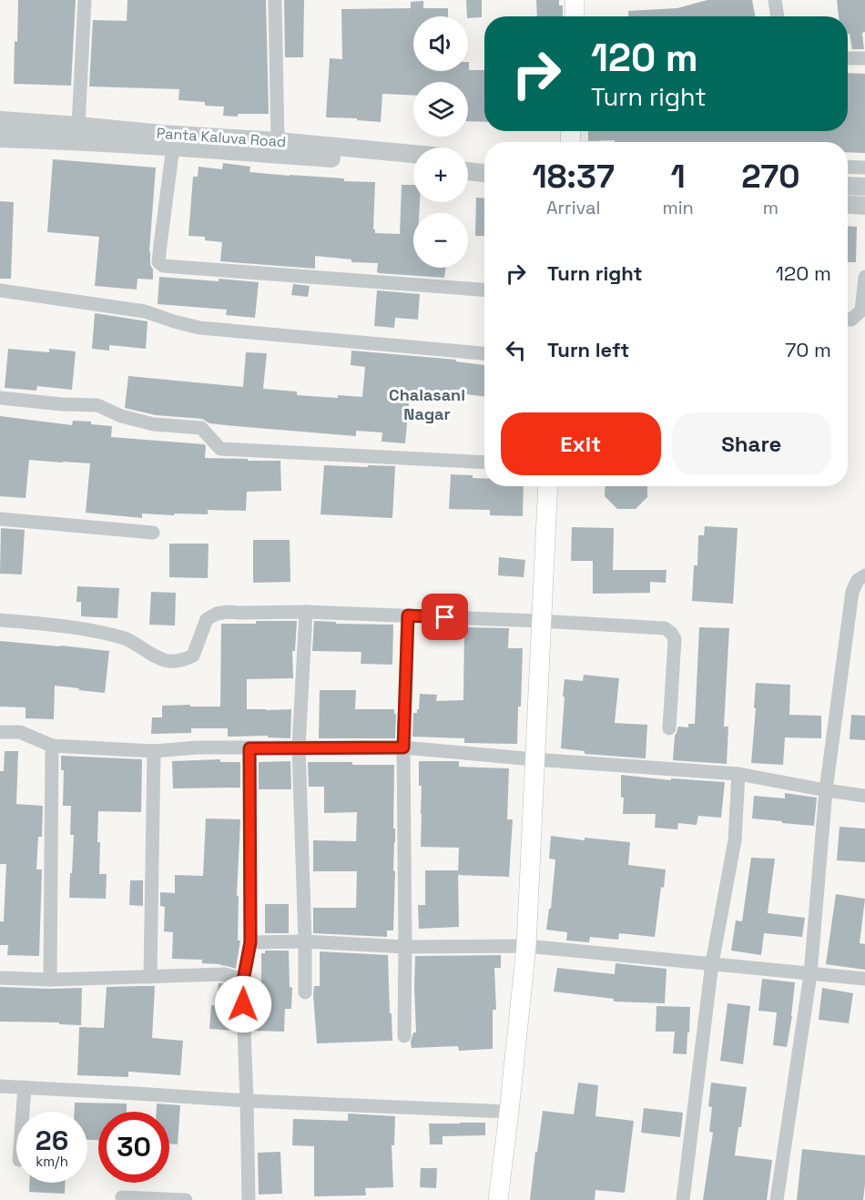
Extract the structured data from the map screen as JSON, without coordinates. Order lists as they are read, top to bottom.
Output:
{
  "streets": {
    "street": ["Panta Kaluva Road"]
  },
  "districts": ["Chalasani Nagar"],
  "page": {
    "map_buttons": ["+", "−"],
    "turn": ["120 m", "Turn right"],
    "eta": [
      "18:37",
      "Arrival",
      "1",
      "min",
      "270",
      "m"
    ],
    "list": [
      {
        "name": "Turn right",
        "value": "120 m"
      },
      {
        "name": "Turn left",
        "value": "70 m"
      }
    ],
    "buttons": ["Exit", "Share"],
    "speed": "26 km/h",
    "limit": "30"
  }
}
